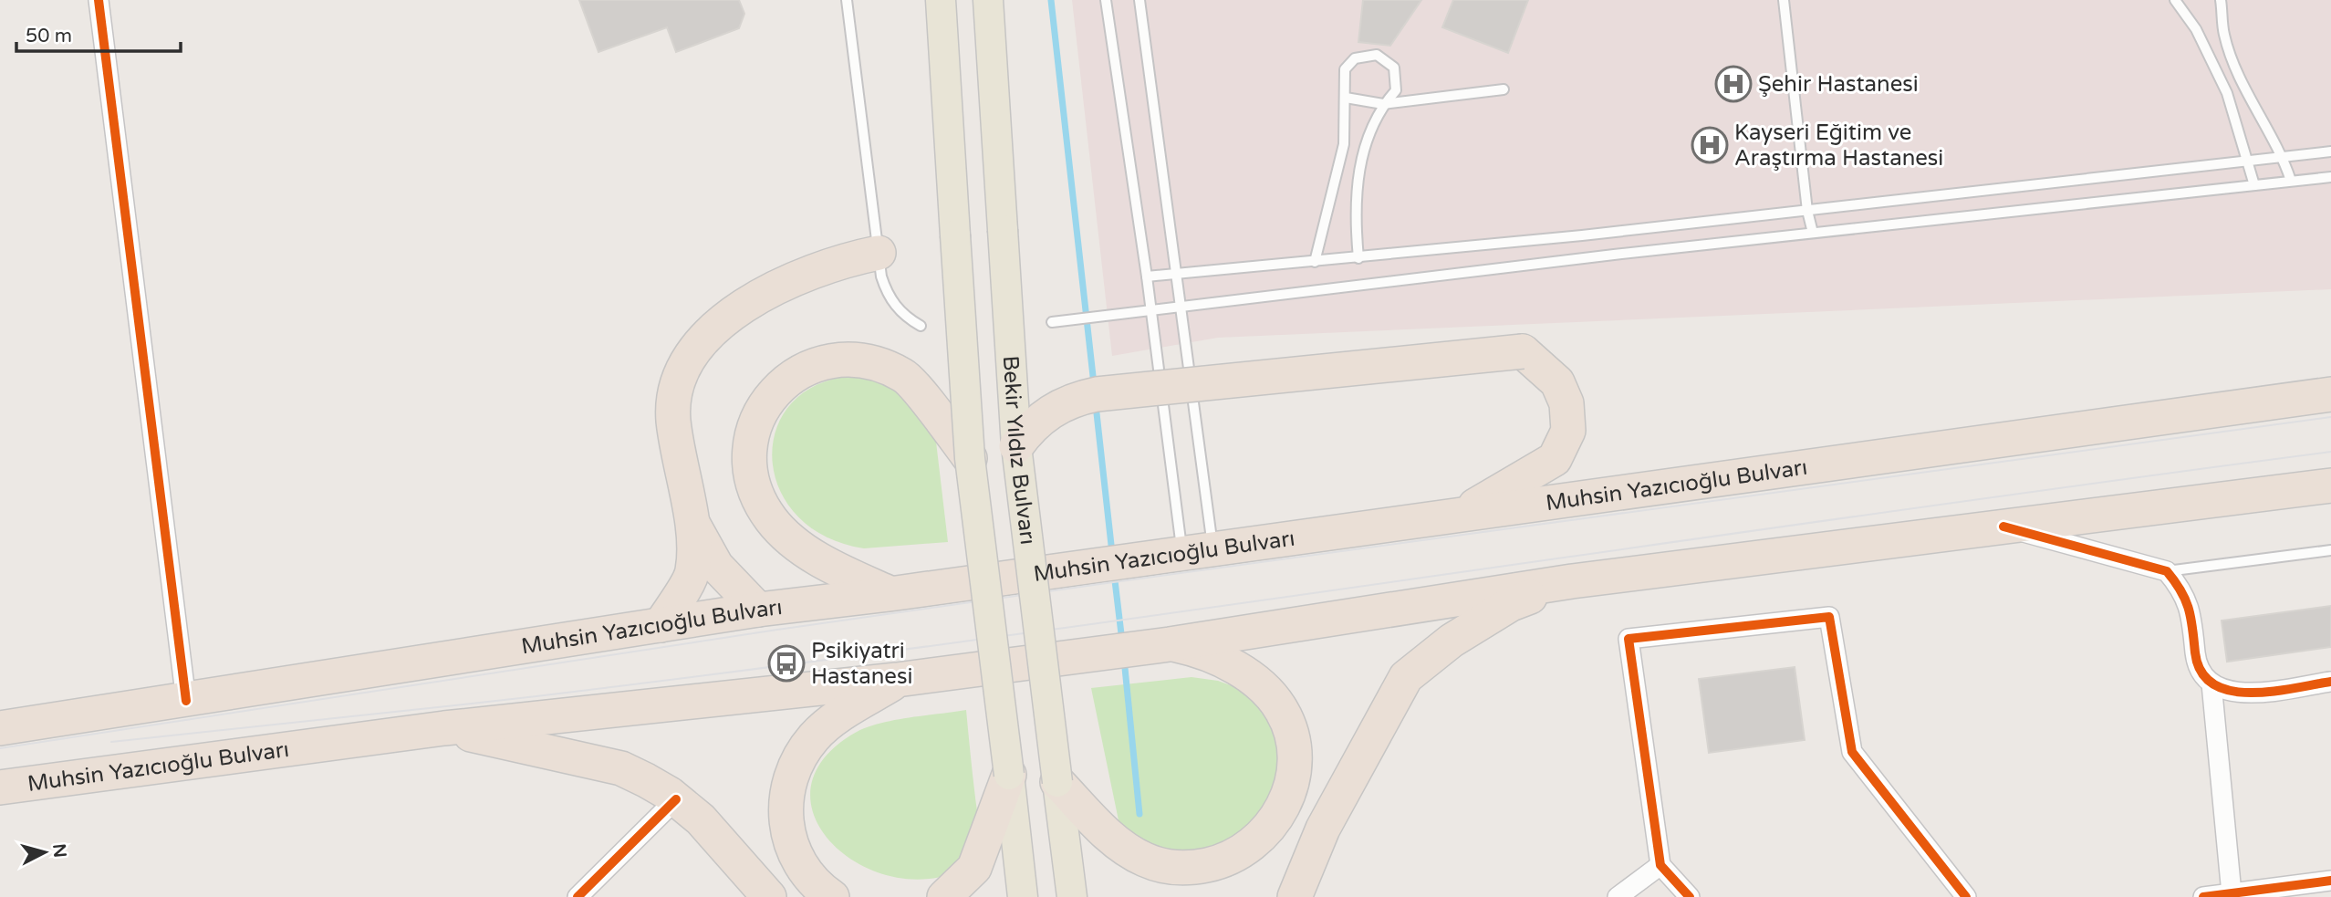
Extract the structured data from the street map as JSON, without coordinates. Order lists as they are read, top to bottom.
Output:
{
  "streets": {
    "highway": ["Muhsin Yazıcıoğlu Bulvarı"],
    "main road": ["Bekir Yıldız Bulvarı"]
  },
  "places": {
    "hospital": ["Şehir Hastanesi", "Kayseri Eğitim ve Araştırma Hastanesi"],
    "bus stop": ["Psikiyatri Hastanesi"]
  },
  "scale_bar": "50 m",
  "north": "right"
}
